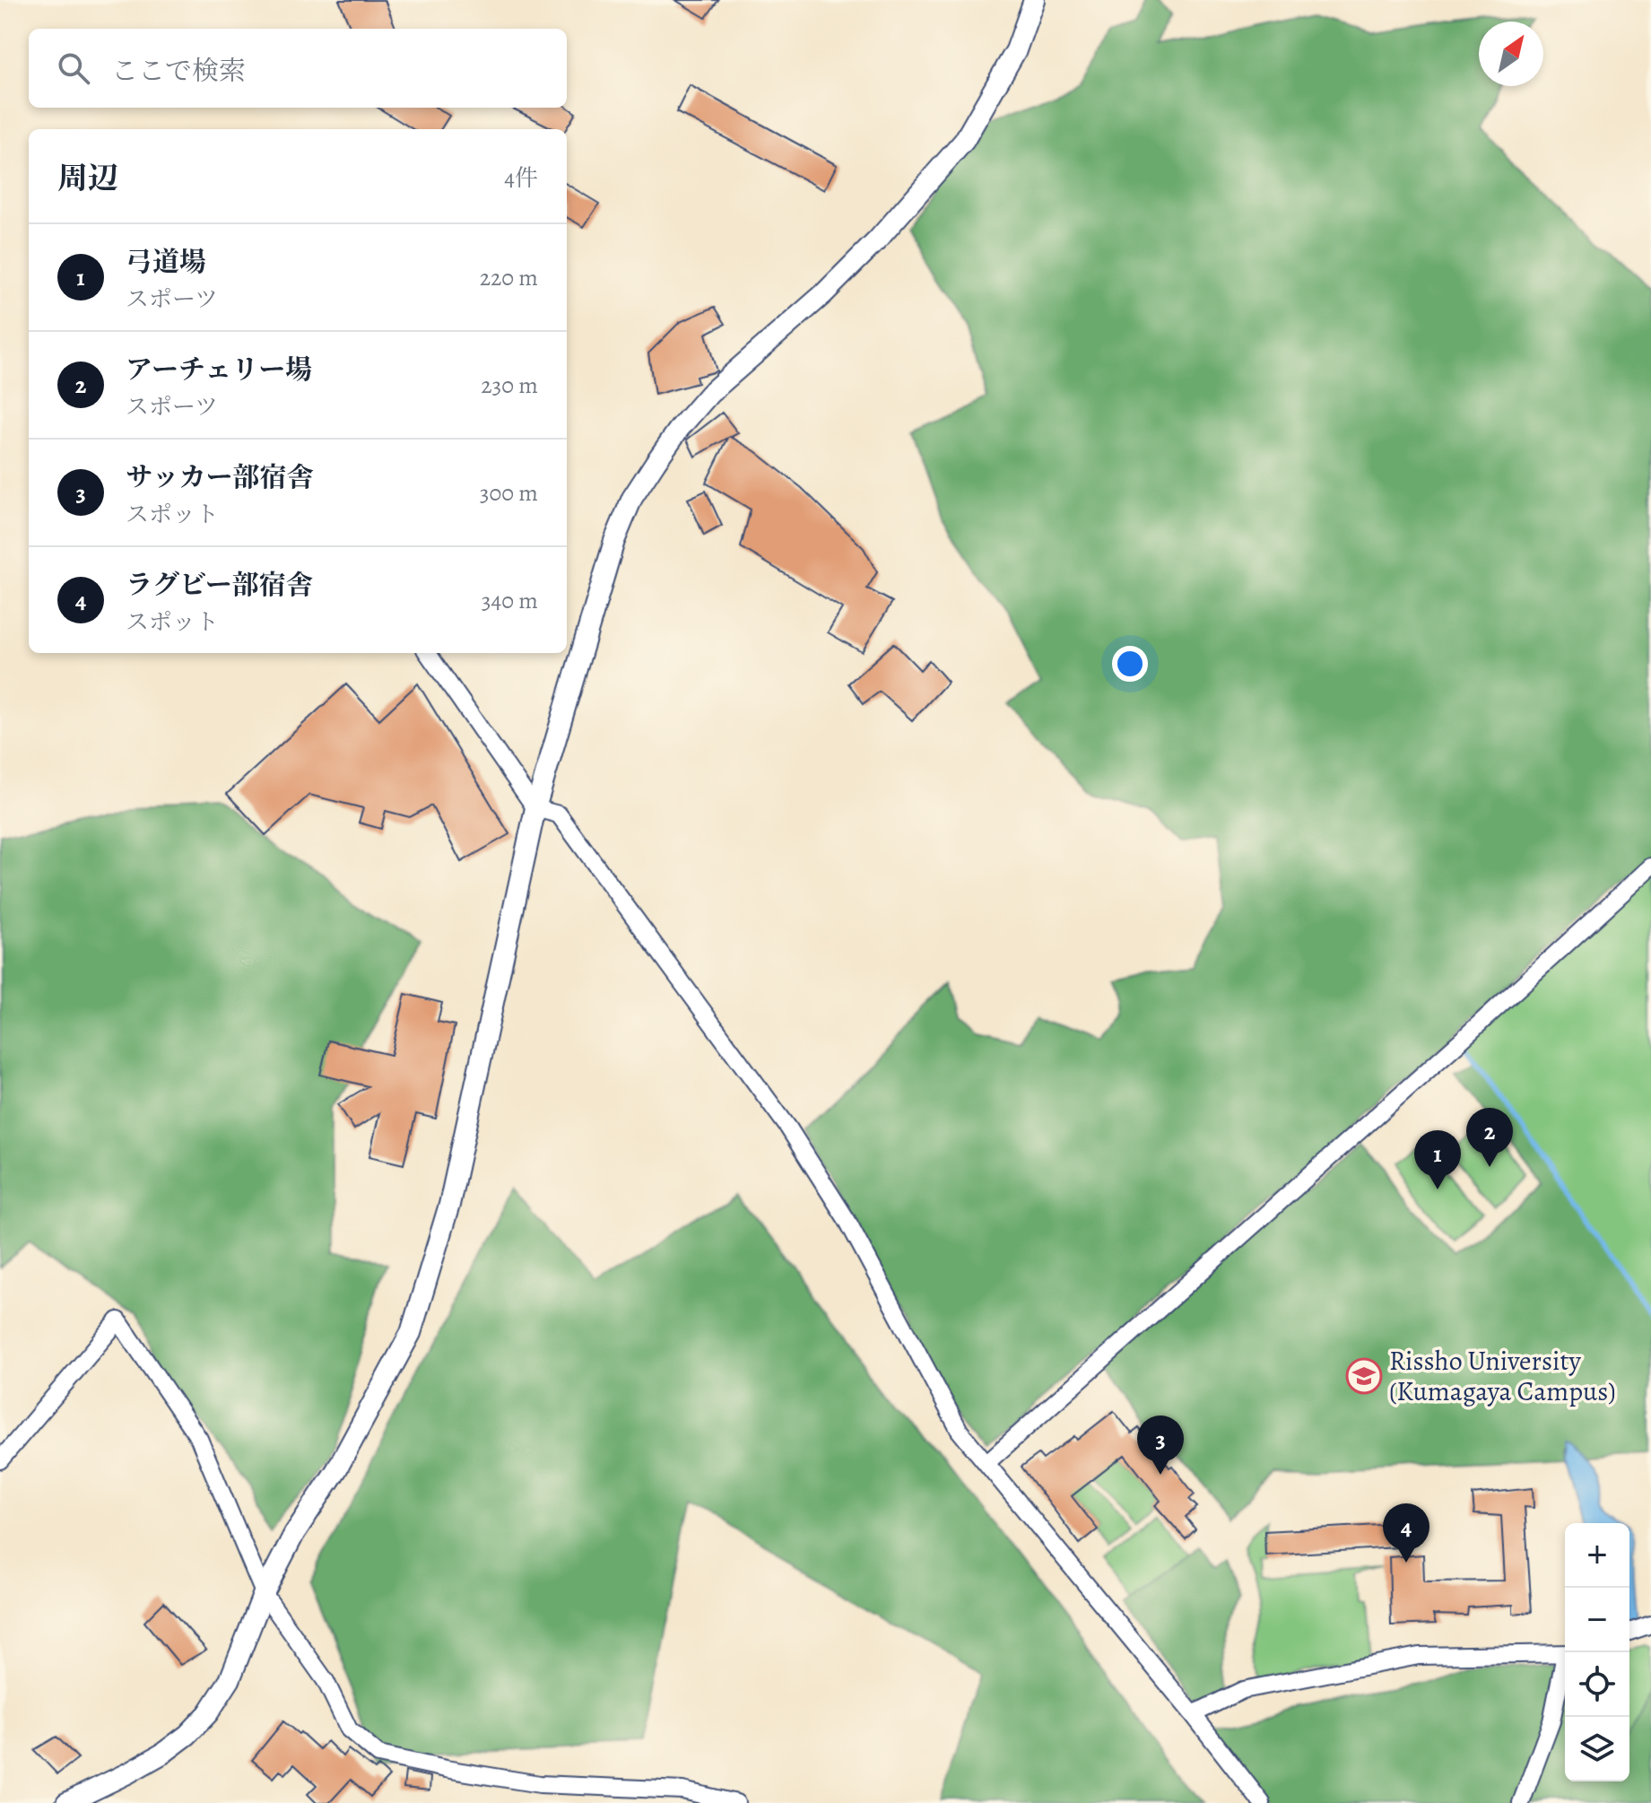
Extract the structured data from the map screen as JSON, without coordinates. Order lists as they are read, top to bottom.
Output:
{
  "places": {
    "school or university": ["Rissho University (Kumagaya Campus)"]
  },
  "north": "top right",
  "page": {
    "search": "ここで検索",
    "heading": ["周辺", "4件"],
    "list": [
      {
        "mark": "1",
        "name": "弓道場",
        "note": "スポーツ",
        "value": "220 m"
      },
      {
        "mark": "2",
        "name": "アーチェリー場",
        "note": "スポーツ",
        "value": "230 m"
      },
      {
        "mark": "3",
        "name": "サッカー部宿舎",
        "note": "スポット",
        "value": "300 m"
      },
      {
        "mark": "4",
        "name": "ラグビー部宿舎",
        "note": "スポット",
        "value": "340 m"
      }
    ],
    "pins": [
      "2",
      "1",
      "3",
      "4"
    ],
    "map_buttons": ["+", "−"]
  }
}
